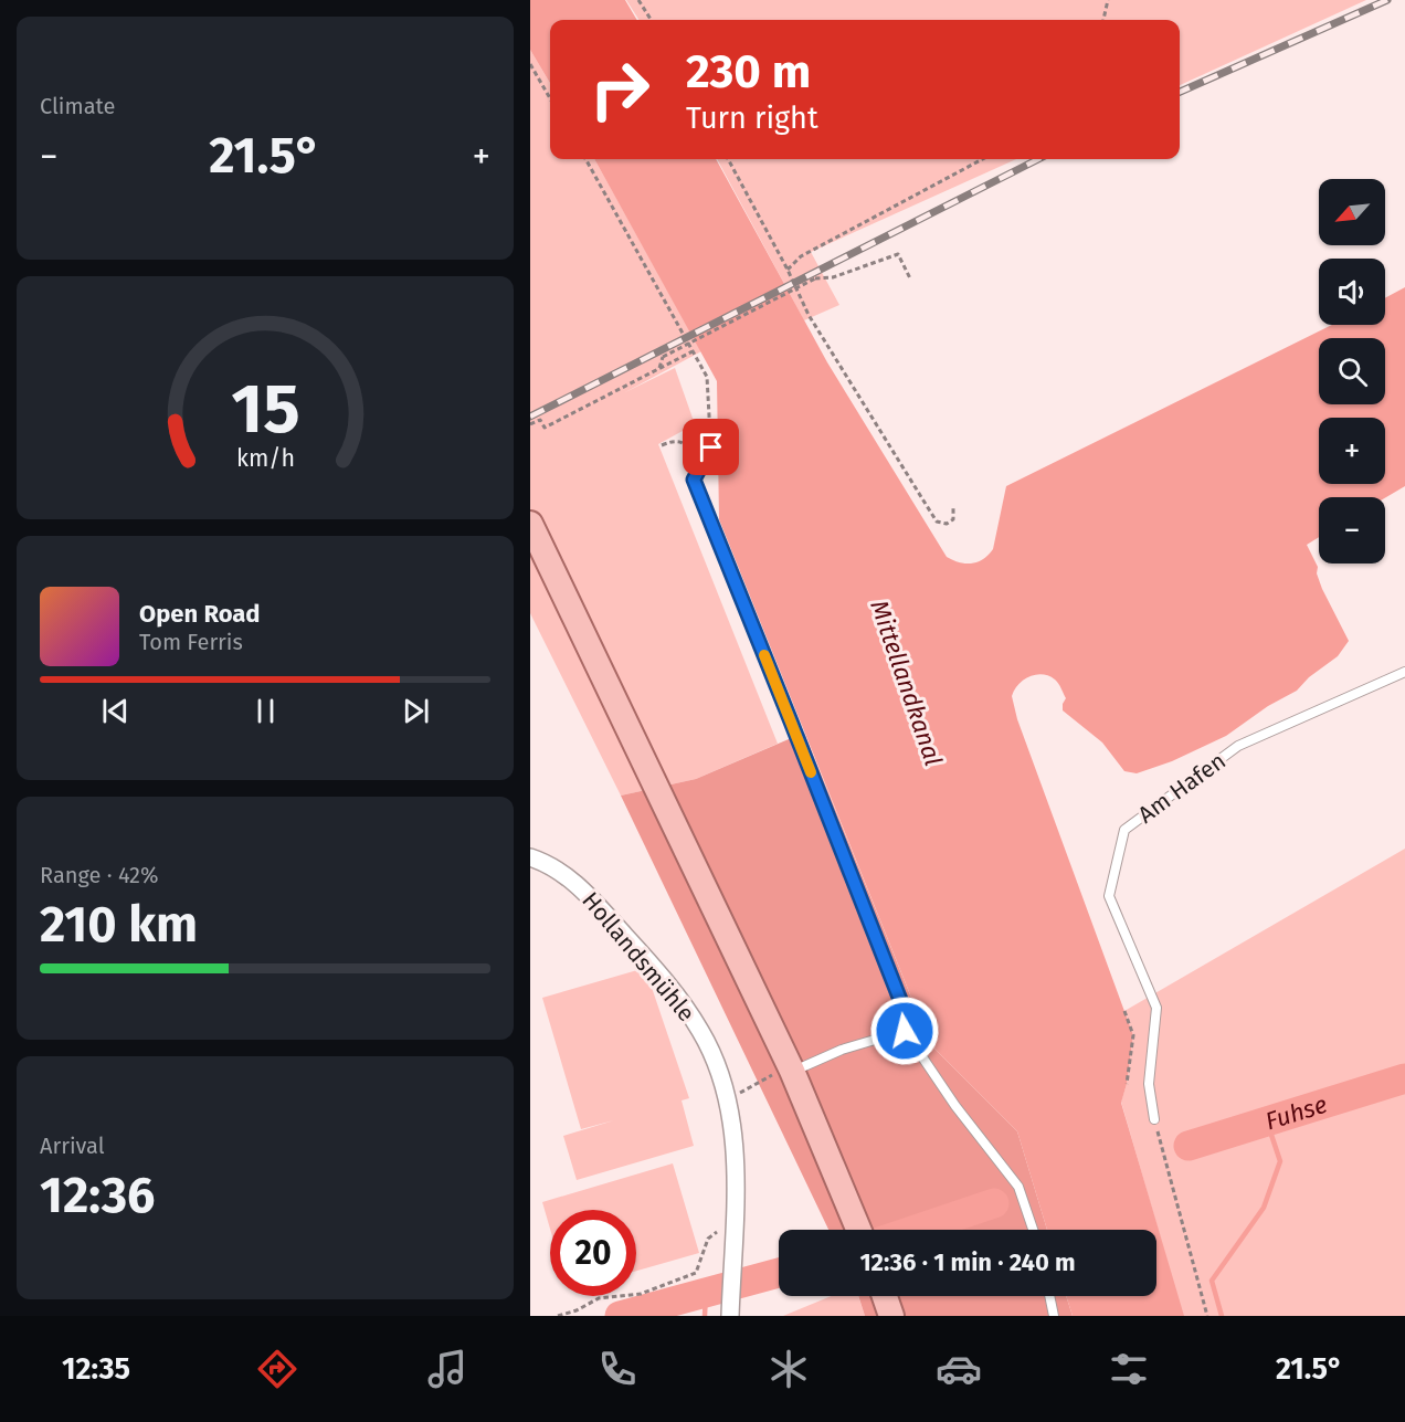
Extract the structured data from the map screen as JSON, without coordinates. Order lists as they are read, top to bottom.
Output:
{
  "streets": {
    "street": ["Hollandsmühle"],
    "lane": ["Am Hafen"]
  },
  "water": ["Mittellandkanal", "Fuhse"],
  "north": "bottom left",
  "page": {
    "tile": [
      "Climate",
      ["Range · 42%", "210 km"],
      ["Arrival", "12:36"]
    ],
    "turn": ["230 m", "Turn right"],
    "heat": ["−", "21.5°", "+"],
    "map_buttons": ["+", "−"],
    "song": ["Open Road", "Tom Ferris"],
    "limit": "20",
    "trip": "12:36 · 1 min · 240 m",
    "tabs": ["12:35", "21.5°"],
    "gauge": ["15", "km/h"]
  }
}
